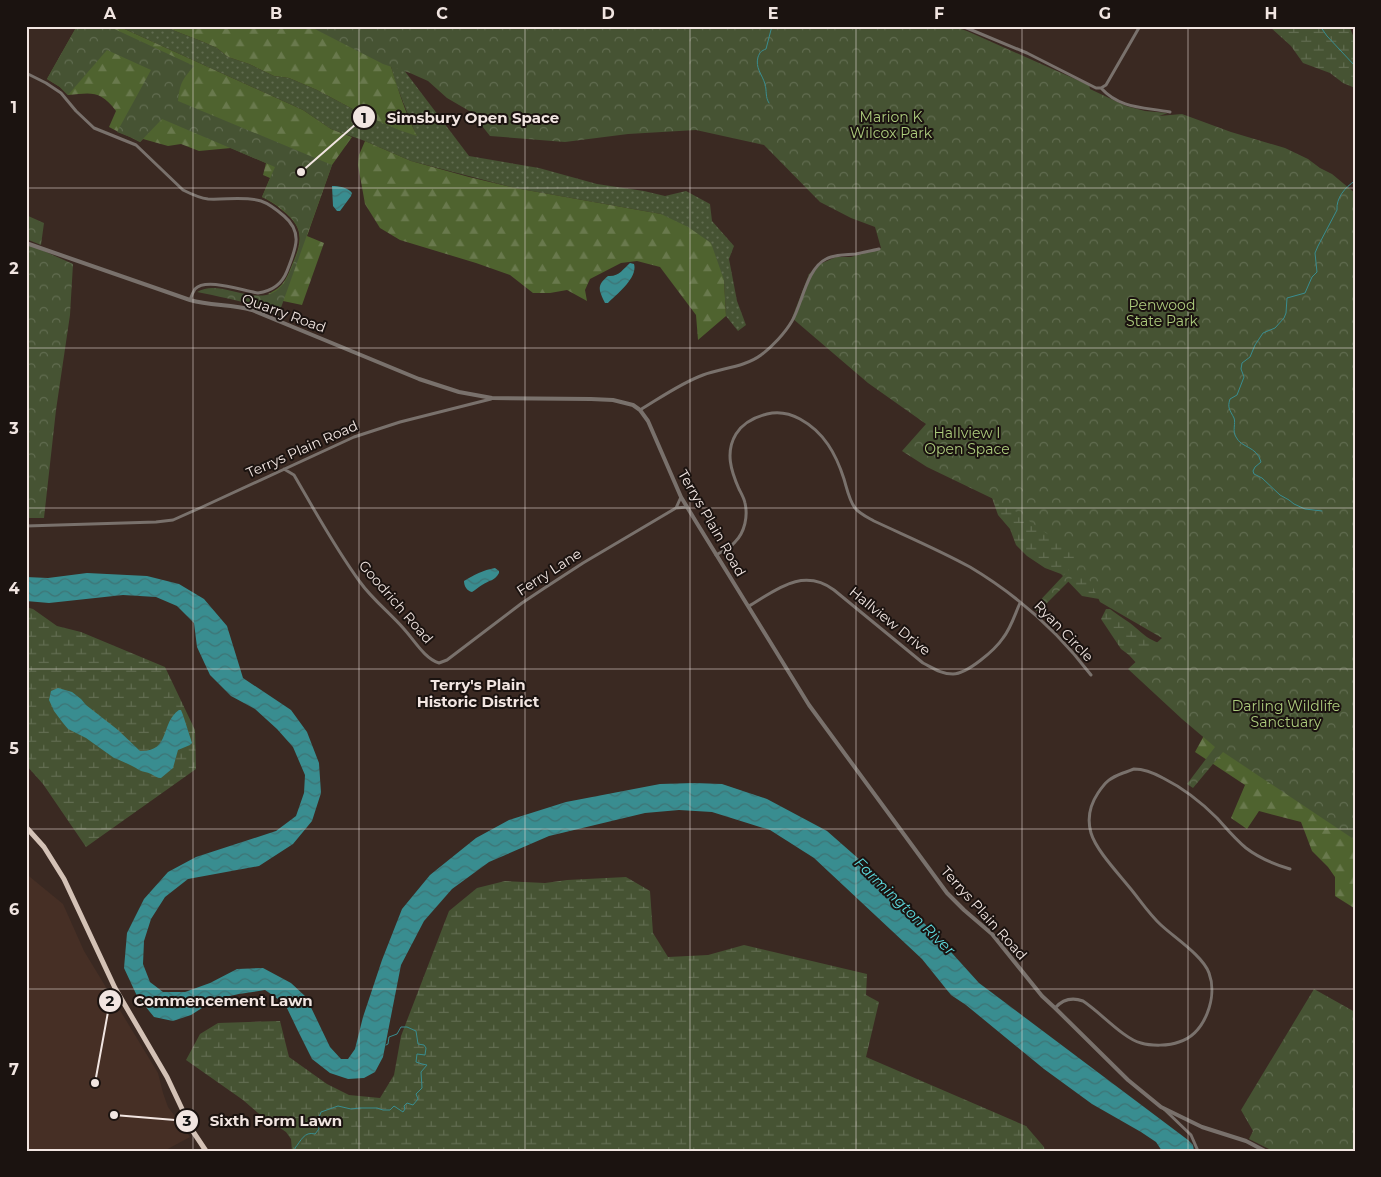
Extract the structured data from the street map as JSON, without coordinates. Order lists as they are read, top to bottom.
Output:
{
  "streets": {
    "street": [
      "Quarry Road",
      "Terrys Plain Road",
      "Ferry Lane",
      "Goodrich Road",
      "Hallview Drive",
      "Ryan Circle"
    ]
  },
  "crossings": [
    ["Quarry Road", "Terrys Plain Road"],
    ["Terrys Plain Road", "Ferry Lane"],
    ["Terrys Plain Road", "Goodrich Road"],
    ["Terrys Plain Road", "Hallview Drive"],
    ["Terrys Plain Road", "Ryan Circle"],
    ["Ferry Lane", "Goodrich Road"],
    ["Hallview Drive", "Ryan Circle"]
  ],
  "districts": ["Terry's Plain Historic District"],
  "water": ["Farmington River"],
  "parks": [
    "Marion K Wilcox Park",
    "Penwood State Park",
    "Hallview I Open Space",
    "Darling Wildlife Sanctuary"
  ],
  "places": ["Simsbury Open Space", "Commencement Lawn", "Sixth Form Lawn"],
  "grid": {
    "columns": [
      "A",
      "B",
      "C",
      "D",
      "E",
      "F",
      "G",
      "H"
    ],
    "rows": [
      "1",
      "2",
      "3",
      "4",
      "5",
      "6",
      "7"
    ]
  }
}
